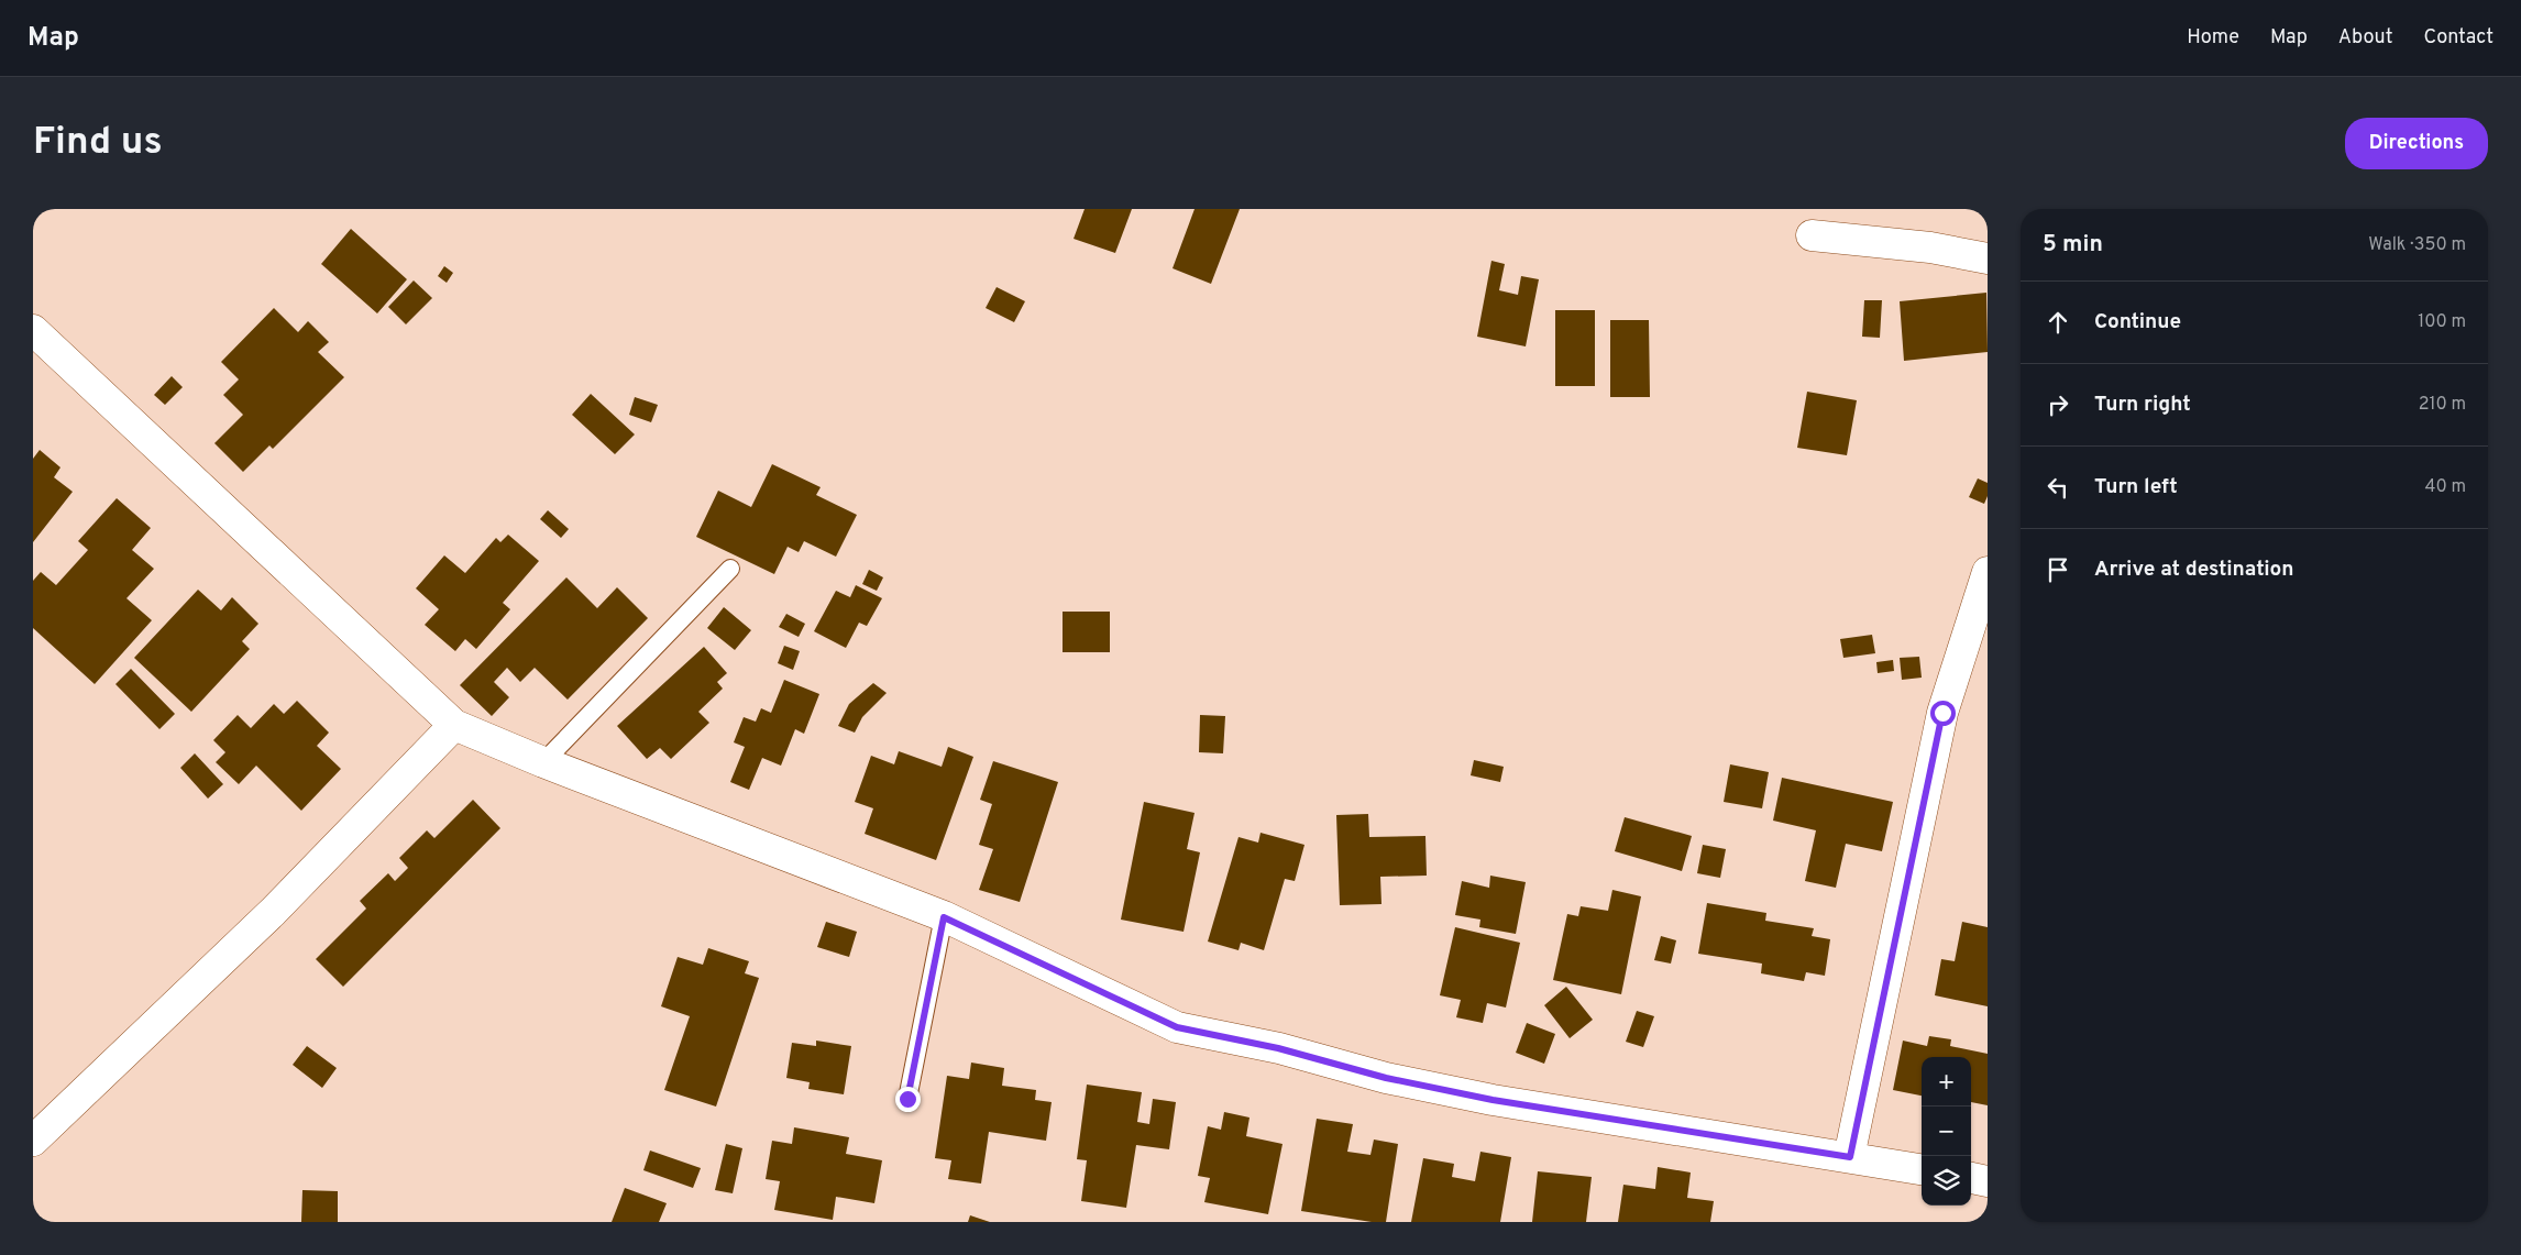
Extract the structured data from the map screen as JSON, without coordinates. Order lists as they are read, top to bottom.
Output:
{
  "page": {
    "header": "Map",
    "nav": [
      "Home",
      "Map",
      "About",
      "Contact"
    ],
    "buttons": "Directions",
    "title": "Find us",
    "heading": ["5 min", "Walk · 350 m"],
    "list": [
      ["Continue", "100 m"],
      ["Turn right", "210 m"],
      ["Turn left", "40 m"],
      "Arrive at destination"
    ],
    "map_buttons": ["+", "−"]
  }
}
